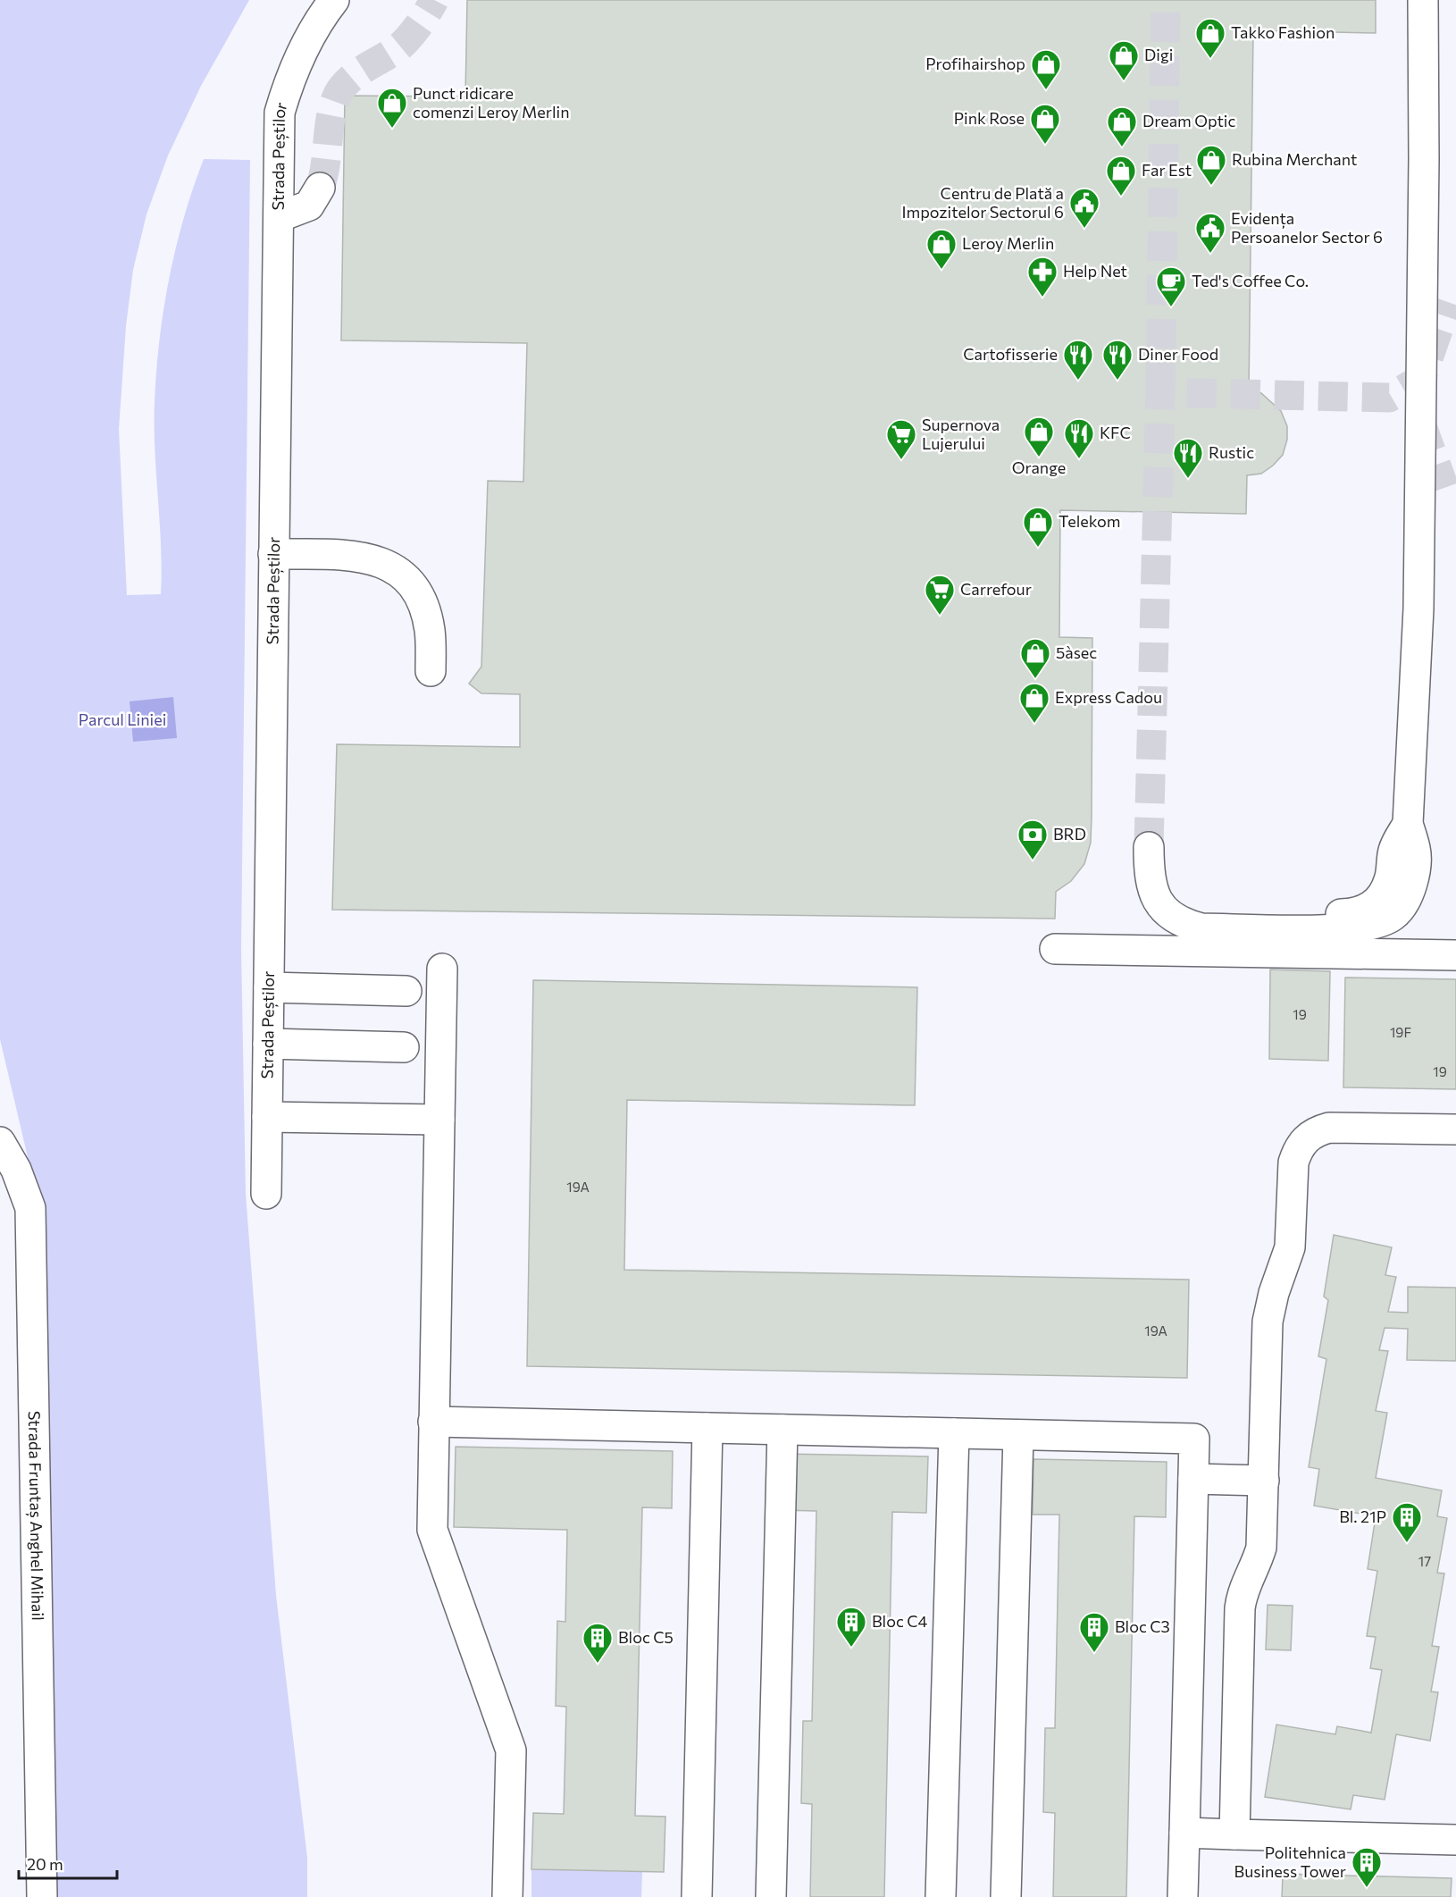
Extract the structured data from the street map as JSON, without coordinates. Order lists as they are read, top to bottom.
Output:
{
  "streets": {
    "street": ["Strada Peștilor", "Strada Fruntaș Anghel Mihail"]
  },
  "parks": ["Parcul Liniei"],
  "places": {
    "shop": [
      "Takko Fashion",
      "Digi",
      "Profihairshop",
      "Punct ridicare comenzi Leroy Merlin",
      "Pink Rose",
      "Dream Optic",
      "Rubina Merchant",
      "Far Est",
      "Leroy Merlin",
      "Orange",
      "Telekom",
      "5àsec",
      "Express Cadou"
    ],
    "public building": ["Centru de Plată a Impozitelor Sectorul 6", "Evidența Persoanelor Sector 6"],
    "pharmacy": ["Help Net"],
    "cafe": ["Ted's Coffee Co."],
    "restaurant": [
      "Cartofisserie",
      "Diner Food",
      "KFC",
      "Rustic"
    ],
    "supermarket": ["Supernova Lujerului", "Carrefour"],
    "bank": ["BRD"],
    "building": [
      "Bl. 21P",
      "Bloc C4",
      "Bloc C3",
      "Bloc C5",
      "Politehnica Business Tower"
    ]
  },
  "house_numbers": [
    "19",
    "19F",
    "19",
    "19A",
    "19A",
    "17"
  ],
  "scale_bar": "20 m"
}
